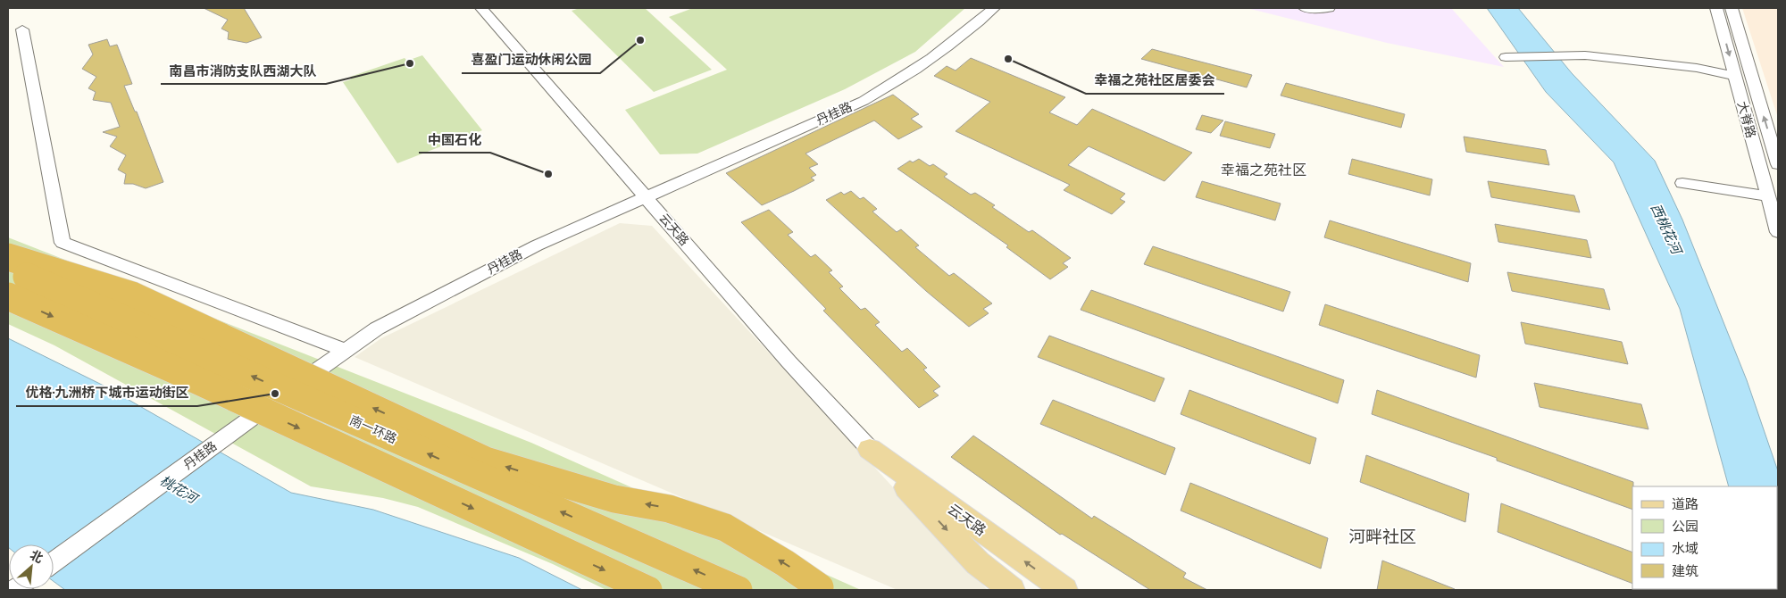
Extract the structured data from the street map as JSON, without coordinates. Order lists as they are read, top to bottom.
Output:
{
  "streets": {
    "highway": ["南一环路"],
    "main road": ["云天路"],
    "street": ["丹桂路", "大脊路"]
  },
  "crossings": [
    ["丹桂路", "云天路"]
  ],
  "districts": ["幸福之苑社区", "河畔社区"],
  "water": ["西桃花河", "桃花河"],
  "places": [
    "喜盈门运动休闲公园",
    "幸福之苑社区居委会",
    "南昌市消防支队西湖大队",
    "中国石化",
    "优格·九洲桥下城市运动街区"
  ],
  "legend": [
    "道路",
    "公园",
    "水域",
    "建筑"
  ],
  "north": "top right"
}
